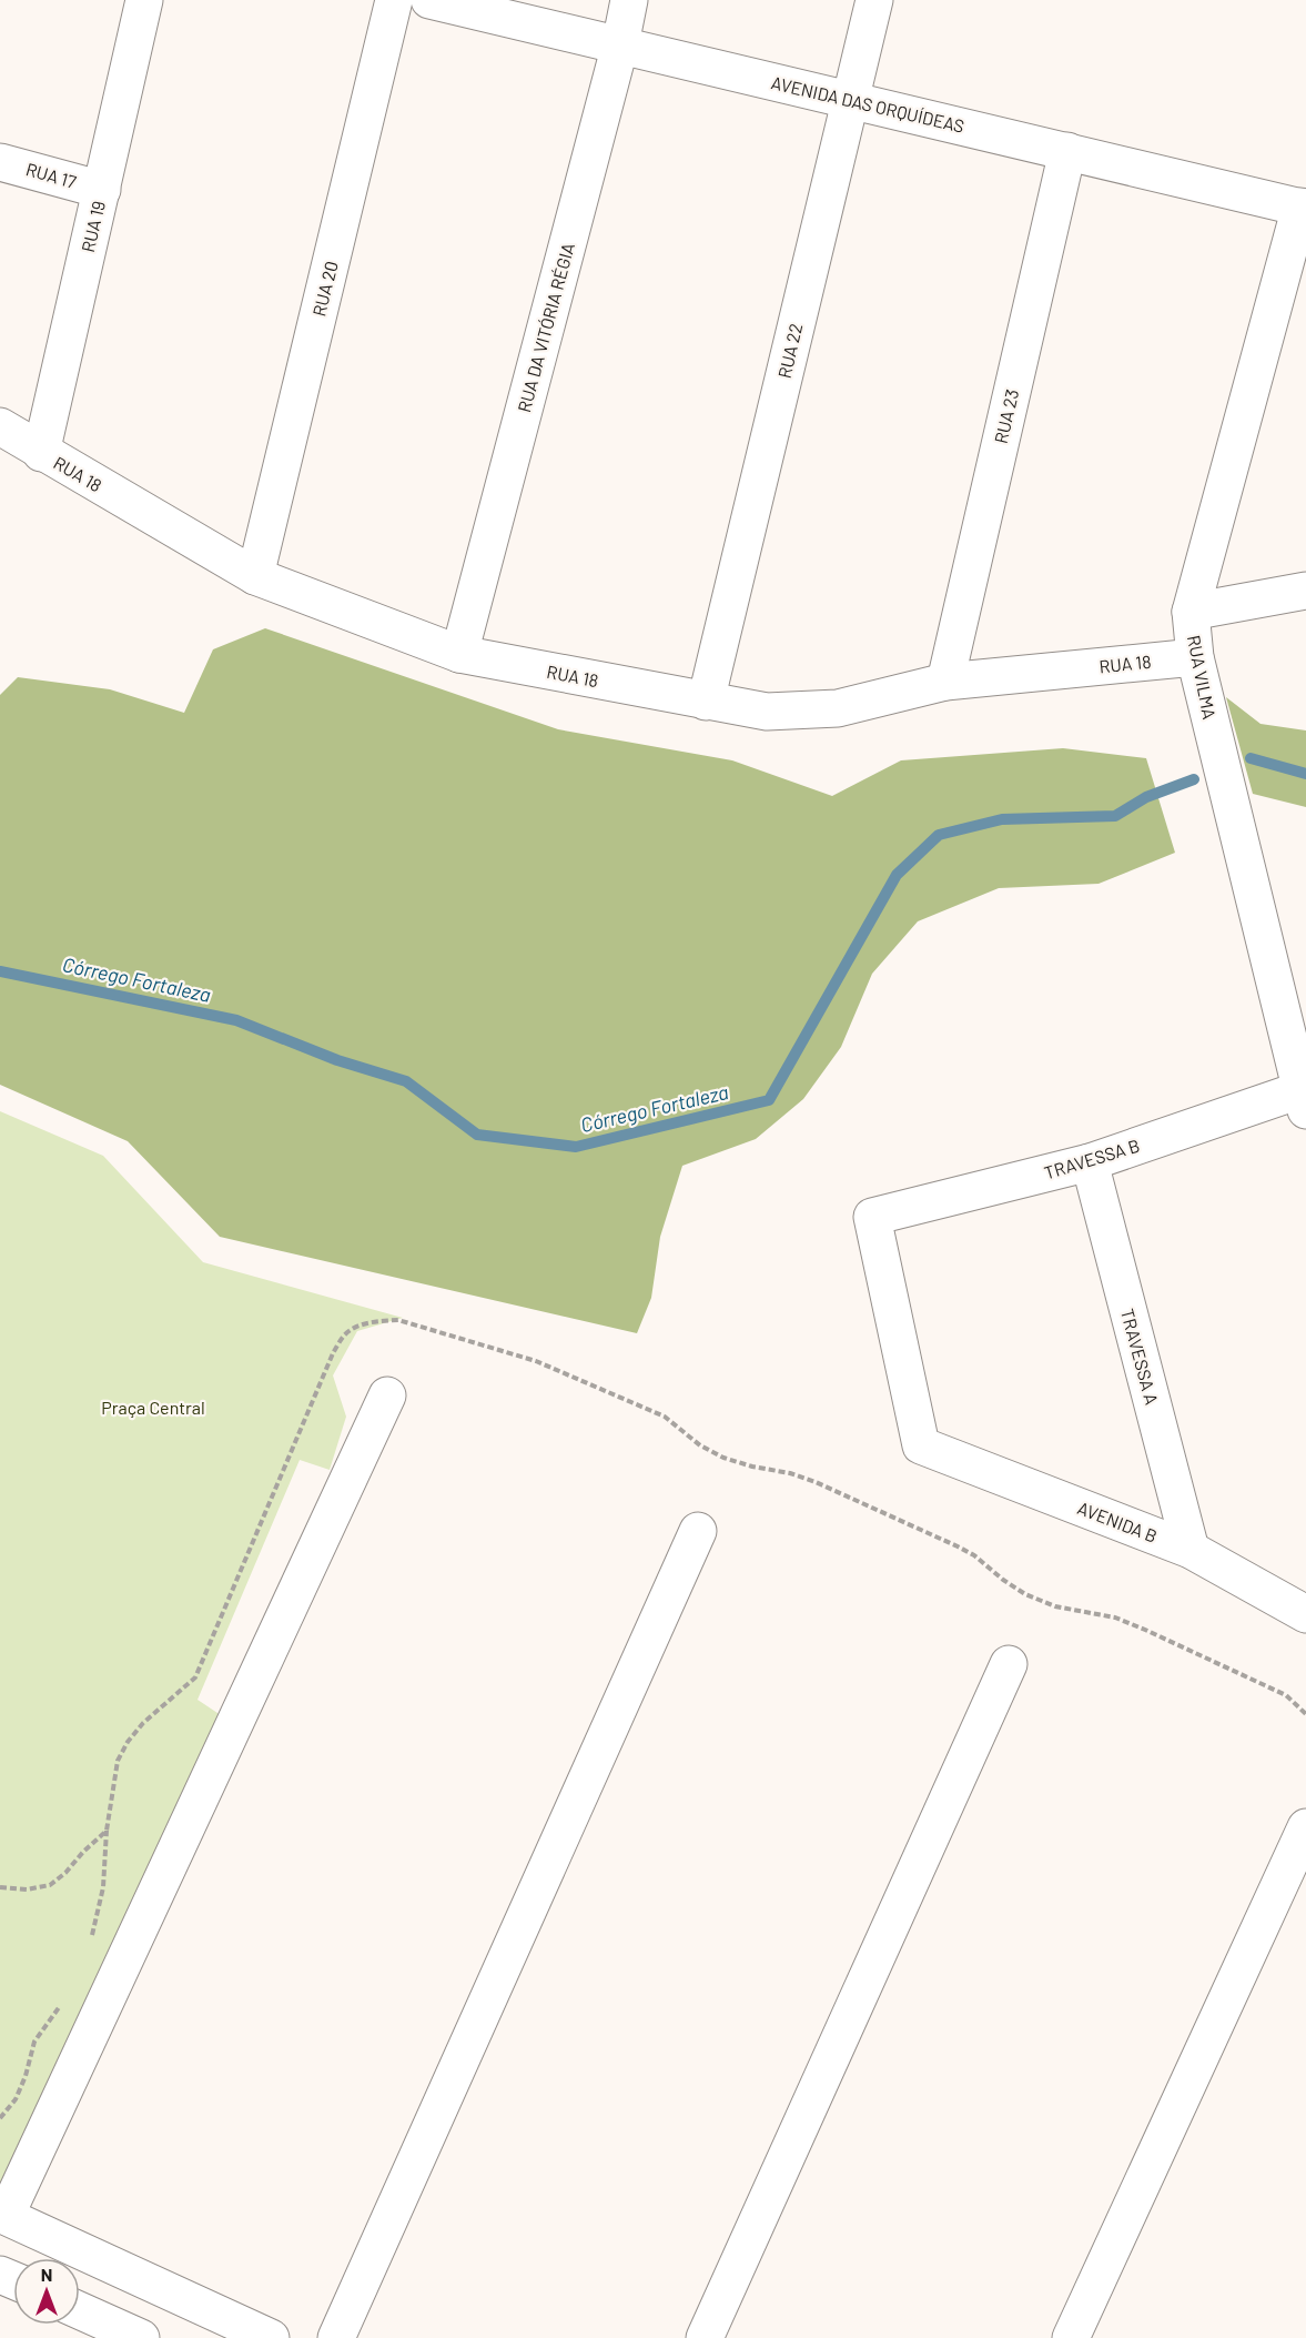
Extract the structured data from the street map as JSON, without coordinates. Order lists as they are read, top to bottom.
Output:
{
  "streets": {
    "street": [
      "AVENIDA DAS ORQUÍDEAS",
      "RUA 17",
      "RUA 19",
      "RUA 20",
      "RUA DA VITÓRIA RÉGIA",
      "RUA 22",
      "RUA 23",
      "RUA 18",
      "RUA VILMA",
      "TRAVESSA B",
      "TRAVESSA A",
      "AVENIDA B"
    ]
  },
  "crossings": [
    ["AVENIDA DAS ORQUÍDEAS", "RUA DA VITÓRIA RÉGIA"],
    ["AVENIDA DAS ORQUÍDEAS", "RUA 22"],
    ["AVENIDA DAS ORQUÍDEAS", "RUA 23"],
    ["AVENIDA DAS ORQUÍDEAS", "RUA VILMA"],
    ["RUA 17", "RUA 19"],
    ["RUA 19", "RUA 18"],
    ["RUA 20", "RUA 18"],
    ["RUA DA VITÓRIA RÉGIA", "RUA 18"],
    ["RUA 22", "RUA 18"],
    ["RUA 23", "RUA 18"],
    ["RUA 18", "RUA VILMA"],
    ["RUA VILMA", "TRAVESSA B"],
    ["TRAVESSA B", "TRAVESSA A"],
    ["TRAVESSA B", "AVENIDA B"],
    ["TRAVESSA A", "AVENIDA B"]
  ],
  "water": ["Córrego Fortaleza"],
  "parks": ["Praça Central"],
  "north": "top"
}
